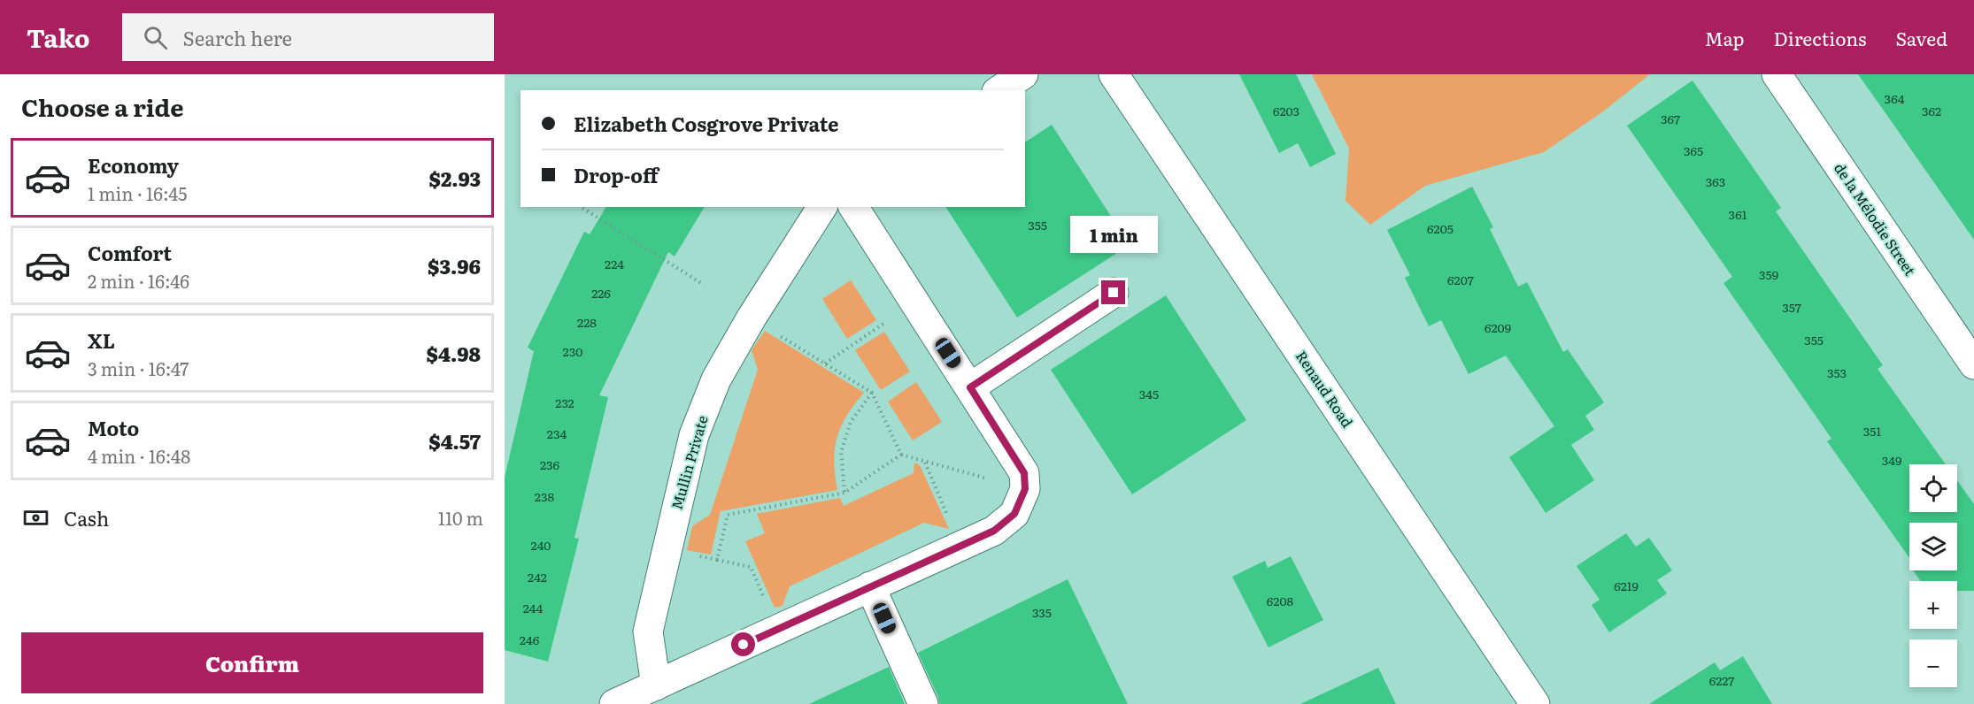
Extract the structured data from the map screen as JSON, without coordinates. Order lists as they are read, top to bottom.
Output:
{
  "streets": {
    "street": ["de la Mélodie Street", "Renaud Road", "Mullin Private"]
  },
  "house_numbers": [
    "364",
    "6203",
    "362",
    "367",
    "365",
    "363",
    "361",
    "355",
    "6205",
    "224",
    "359",
    "6207",
    "226",
    "357",
    "228",
    "6209",
    "355",
    "230",
    "353",
    "345",
    "232",
    "351",
    "234",
    "349",
    "236",
    "238",
    "240",
    "242",
    "6219",
    "6208",
    "244",
    "335",
    "246",
    "6227"
  ],
  "page": {
    "header": "Tako",
    "search": "Search here",
    "nav": ["Map", "Directions", "Saved"],
    "heading": "Choose a ride",
    "banner": ["Elizabeth Cosgrove Private", "Drop-off"],
    "list": [
      {
        "name": "Economy",
        "note": "1 min · 16:45",
        "value": "$2.93"
      },
      {
        "name": "Comfort",
        "note": "2 min · 16:46",
        "value": "$3.96"
      },
      {
        "name": "XL",
        "note": "3 min · 16:47",
        "value": "$4.98"
      },
      {
        "name": "Moto",
        "note": "4 min · 16:48",
        "value": "$4.57"
      }
    ],
    "bubble": "1 min",
    "map_buttons": ["+", "−"],
    "pay": ["Cash", "110 m"],
    "buttons": "Confirm"
  }
}
